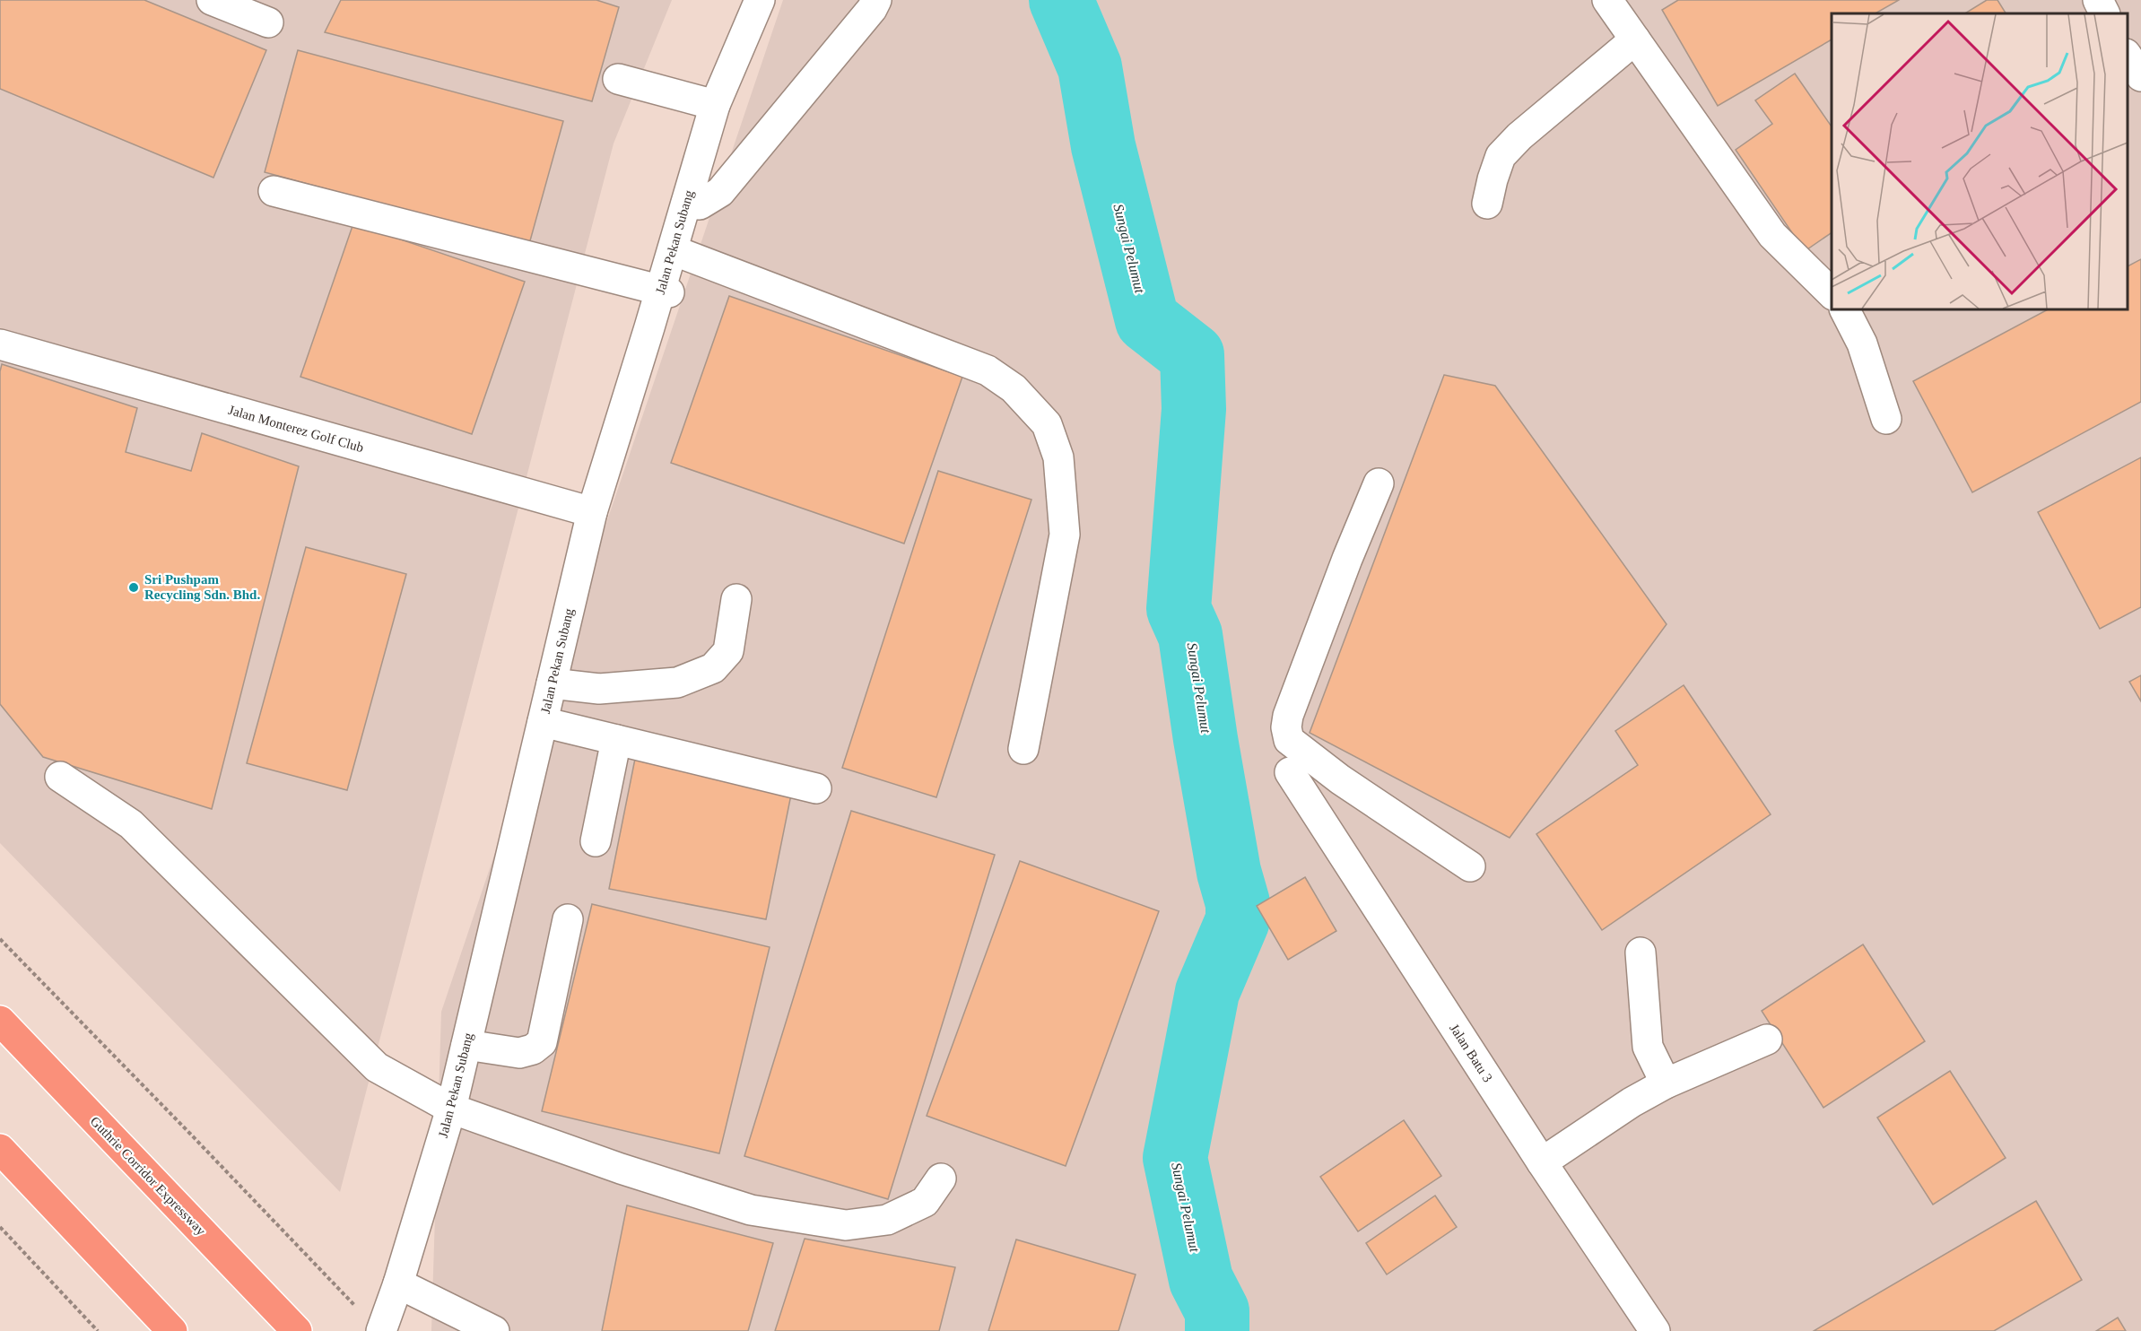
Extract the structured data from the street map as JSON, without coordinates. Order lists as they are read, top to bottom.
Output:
{
  "streets": {
    "highway": ["Guthrie Corridor Expressway"],
    "street": ["Jalan Pekan Subang", "Jalan Monterez Golf Club", "Jalan Batu 3"]
  },
  "crossings": [
    ["Jalan Pekan Subang", "Jalan Monterez Golf Club"]
  ],
  "water": ["Sungai Pelumut"],
  "places": ["Sri Pushpam Recycling Sdn. Bhd."]
}
